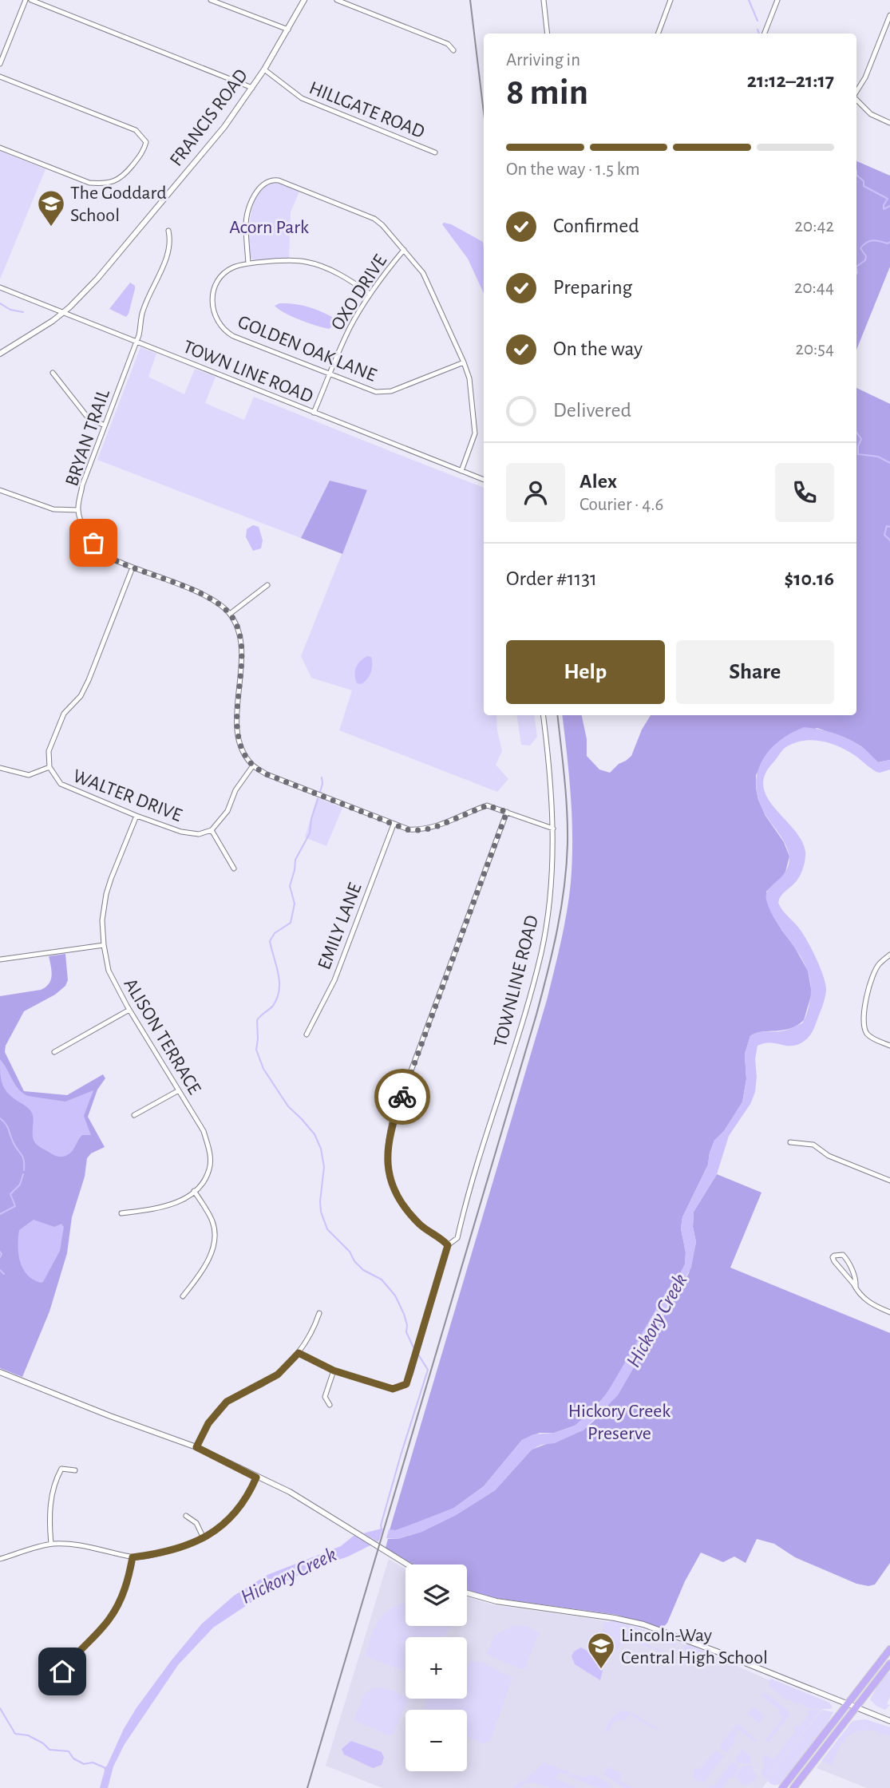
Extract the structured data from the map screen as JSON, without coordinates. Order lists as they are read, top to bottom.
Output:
{
  "streets": {
    "street": [
      "HILLGATE ROAD",
      "FRANCIS ROAD",
      "OXO DRIVE",
      "GOLDEN OAK LANE",
      "TOWN LINE ROAD",
      "BRYAN TRAIL",
      "WALTER DRIVE",
      "EMILY LANE",
      "TOWNLINE ROAD",
      "ALISON TERRACE"
    ]
  },
  "crossings": [
    ["HILLGATE ROAD", "FRANCIS ROAD"],
    ["FRANCIS ROAD", "TOWN LINE ROAD"],
    ["OXO DRIVE", "GOLDEN OAK LANE"],
    ["OXO DRIVE", "TOWN LINE ROAD"],
    ["TOWN LINE ROAD", "BRYAN TRAIL"],
    ["BRYAN TRAIL", "WALTER DRIVE"],
    ["WALTER DRIVE", "ALISON TERRACE"]
  ],
  "water": ["Hickory Creek"],
  "parks": ["Acorn Park", "Hickory Creek Preserve"],
  "places": {
    "school or university": ["The Goddard School", "Lincoln-Way Central High School"]
  },
  "page": {
    "heading": ["8 min", "Arriving in", "21:12–21:17"],
    "panel": [
      "Alex",
      "Courier · 4.6",
      "Order #1131",
      "$10.16"
    ],
    "bar": "On the way · 1.5 km",
    "list": [
      ["Confirmed", "20:42"],
      ["Preparing", "20:44"],
      ["On the way", "20:54"],
      "Delivered"
    ],
    "buttons": ["Help", "Share"],
    "map_buttons": ["+", "−"]
  }
}
